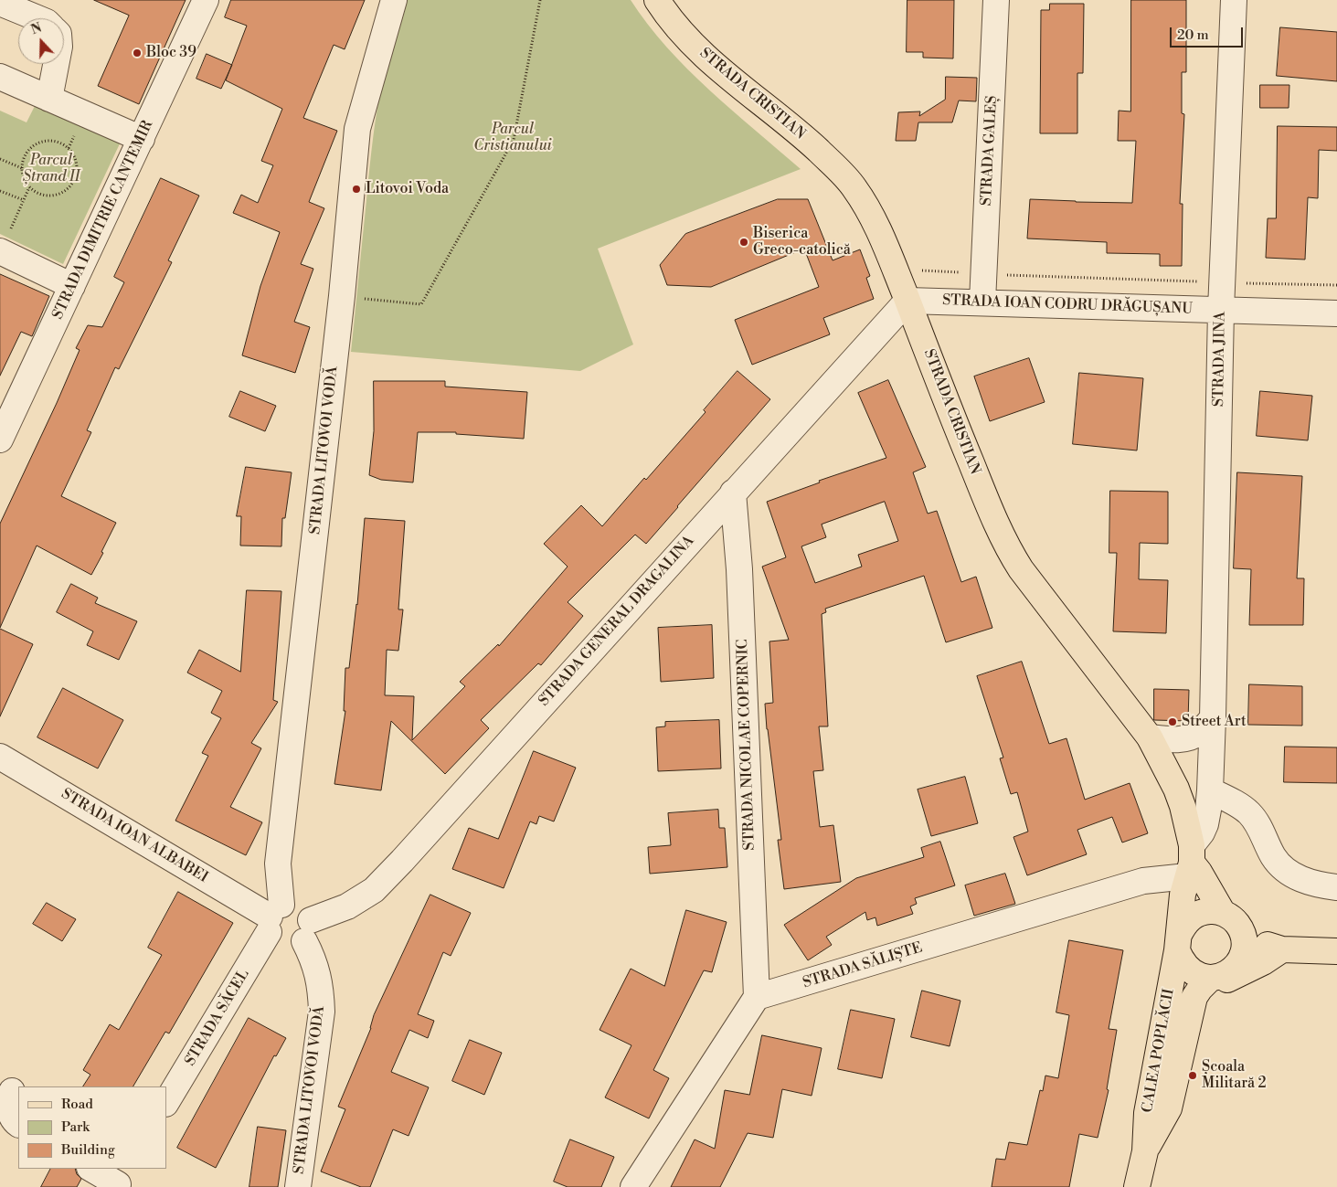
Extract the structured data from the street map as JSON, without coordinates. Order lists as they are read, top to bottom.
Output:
{
  "streets": {
    "main road": ["STRADA CRISTIAN", "CALEA POPLĂCII"],
    "street": [
      "STRADA GALEȘ",
      "STRADA DIMITRIE CANTEMIR",
      "STRADA IOAN CODRU DRĂGUȘANU",
      "STRADA JINA",
      "STRADA LITOVOI VODĂ",
      "STRADA GENERAL DRAGALINA",
      "STRADA NICOLAE COPERNIC",
      "STRADA IOAN ALBABEI",
      "STRADA SĂLIȘTE",
      "STRADA SĂCEL"
    ]
  },
  "crossings": [
    ["STRADA CRISTIAN", "STRADA IOAN CODRU DRĂGUȘANU"],
    ["STRADA CRISTIAN", "STRADA JINA"],
    ["STRADA CRISTIAN", "STRADA GENERAL DRAGALINA"],
    ["STRADA CRISTIAN", "STRADA SĂLIȘTE"],
    ["STRADA CRISTIAN", "CALEA POPLĂCII"],
    ["STRADA GALEȘ", "STRADA IOAN CODRU DRĂGUȘANU"],
    ["STRADA IOAN CODRU DRĂGUȘANU", "STRADA JINA"],
    ["STRADA IOAN CODRU DRĂGUȘANU", "STRADA GENERAL DRAGALINA"],
    ["STRADA JINA", "STRADA SĂLIȘTE"],
    ["STRADA LITOVOI VODĂ", "STRADA GENERAL DRAGALINA"],
    ["STRADA LITOVOI VODĂ", "STRADA IOAN ALBABEI"],
    ["STRADA LITOVOI VODĂ", "STRADA SĂCEL"],
    ["STRADA GENERAL DRAGALINA", "STRADA NICOLAE COPERNIC"],
    ["STRADA GENERAL DRAGALINA", "STRADA IOAN ALBABEI"],
    ["STRADA GENERAL DRAGALINA", "STRADA SĂCEL"],
    ["STRADA NICOLAE COPERNIC", "STRADA SĂLIȘTE"],
    ["STRADA IOAN ALBABEI", "STRADA SĂCEL"]
  ],
  "parks": ["Parcul Cristianului", "Parcul Ștrand II"],
  "places": [
    "Bloc 39",
    "Litovoi Voda",
    "Biserica Greco-catolică",
    "Street Art",
    "Școala Militară 2"
  ],
  "legend": ["Road", "Park", "Building"],
  "scale_bar": "20 m",
  "north": "top"
}
